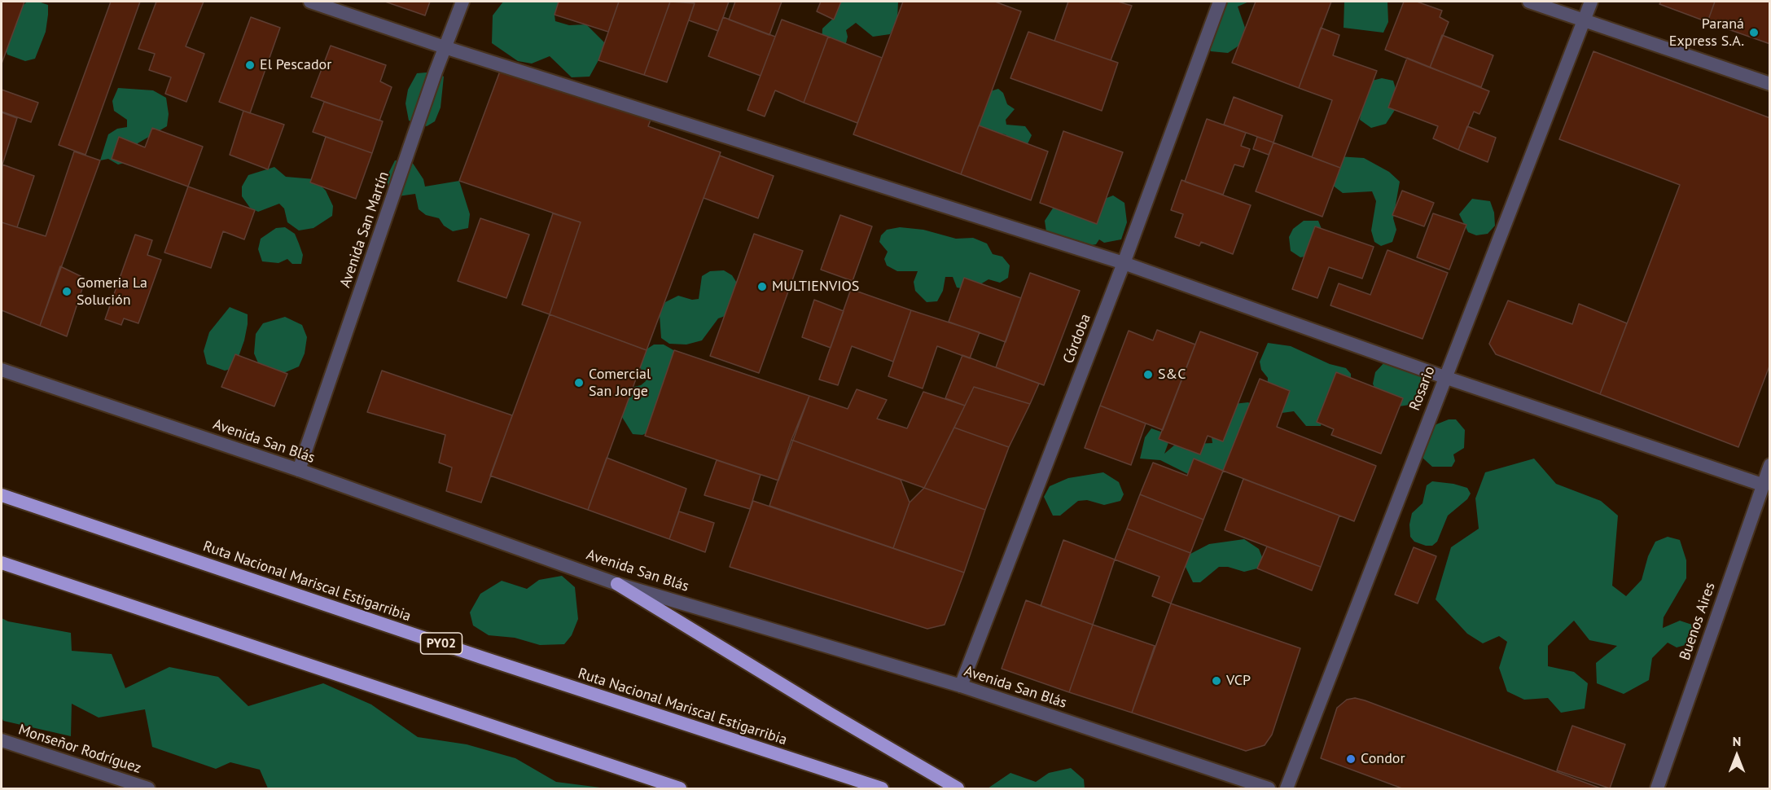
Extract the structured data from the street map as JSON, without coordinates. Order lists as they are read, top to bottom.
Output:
{
  "streets": {
    "highway": ["Ruta Nacional Mariscal Estigarribia", "PY02"],
    "street": [
      "Avenida San Martín",
      "Córdoba",
      "Rosario",
      "Avenida San Blás",
      "Buenos Aires",
      "Monseñor Rodríguez"
    ]
  },
  "crossings": [
    ["Avenida San Martín", "Avenida San Blás"],
    ["Córdoba", "Avenida San Blás"]
  ],
  "places": [
    "Paraná Express S.A.",
    "El Pescador",
    "MULTIENVIOS",
    "Gomeria La Solución",
    "S&C",
    "Comercial San Jorge",
    "VCP",
    "Condor"
  ],
  "north": "top"
}
